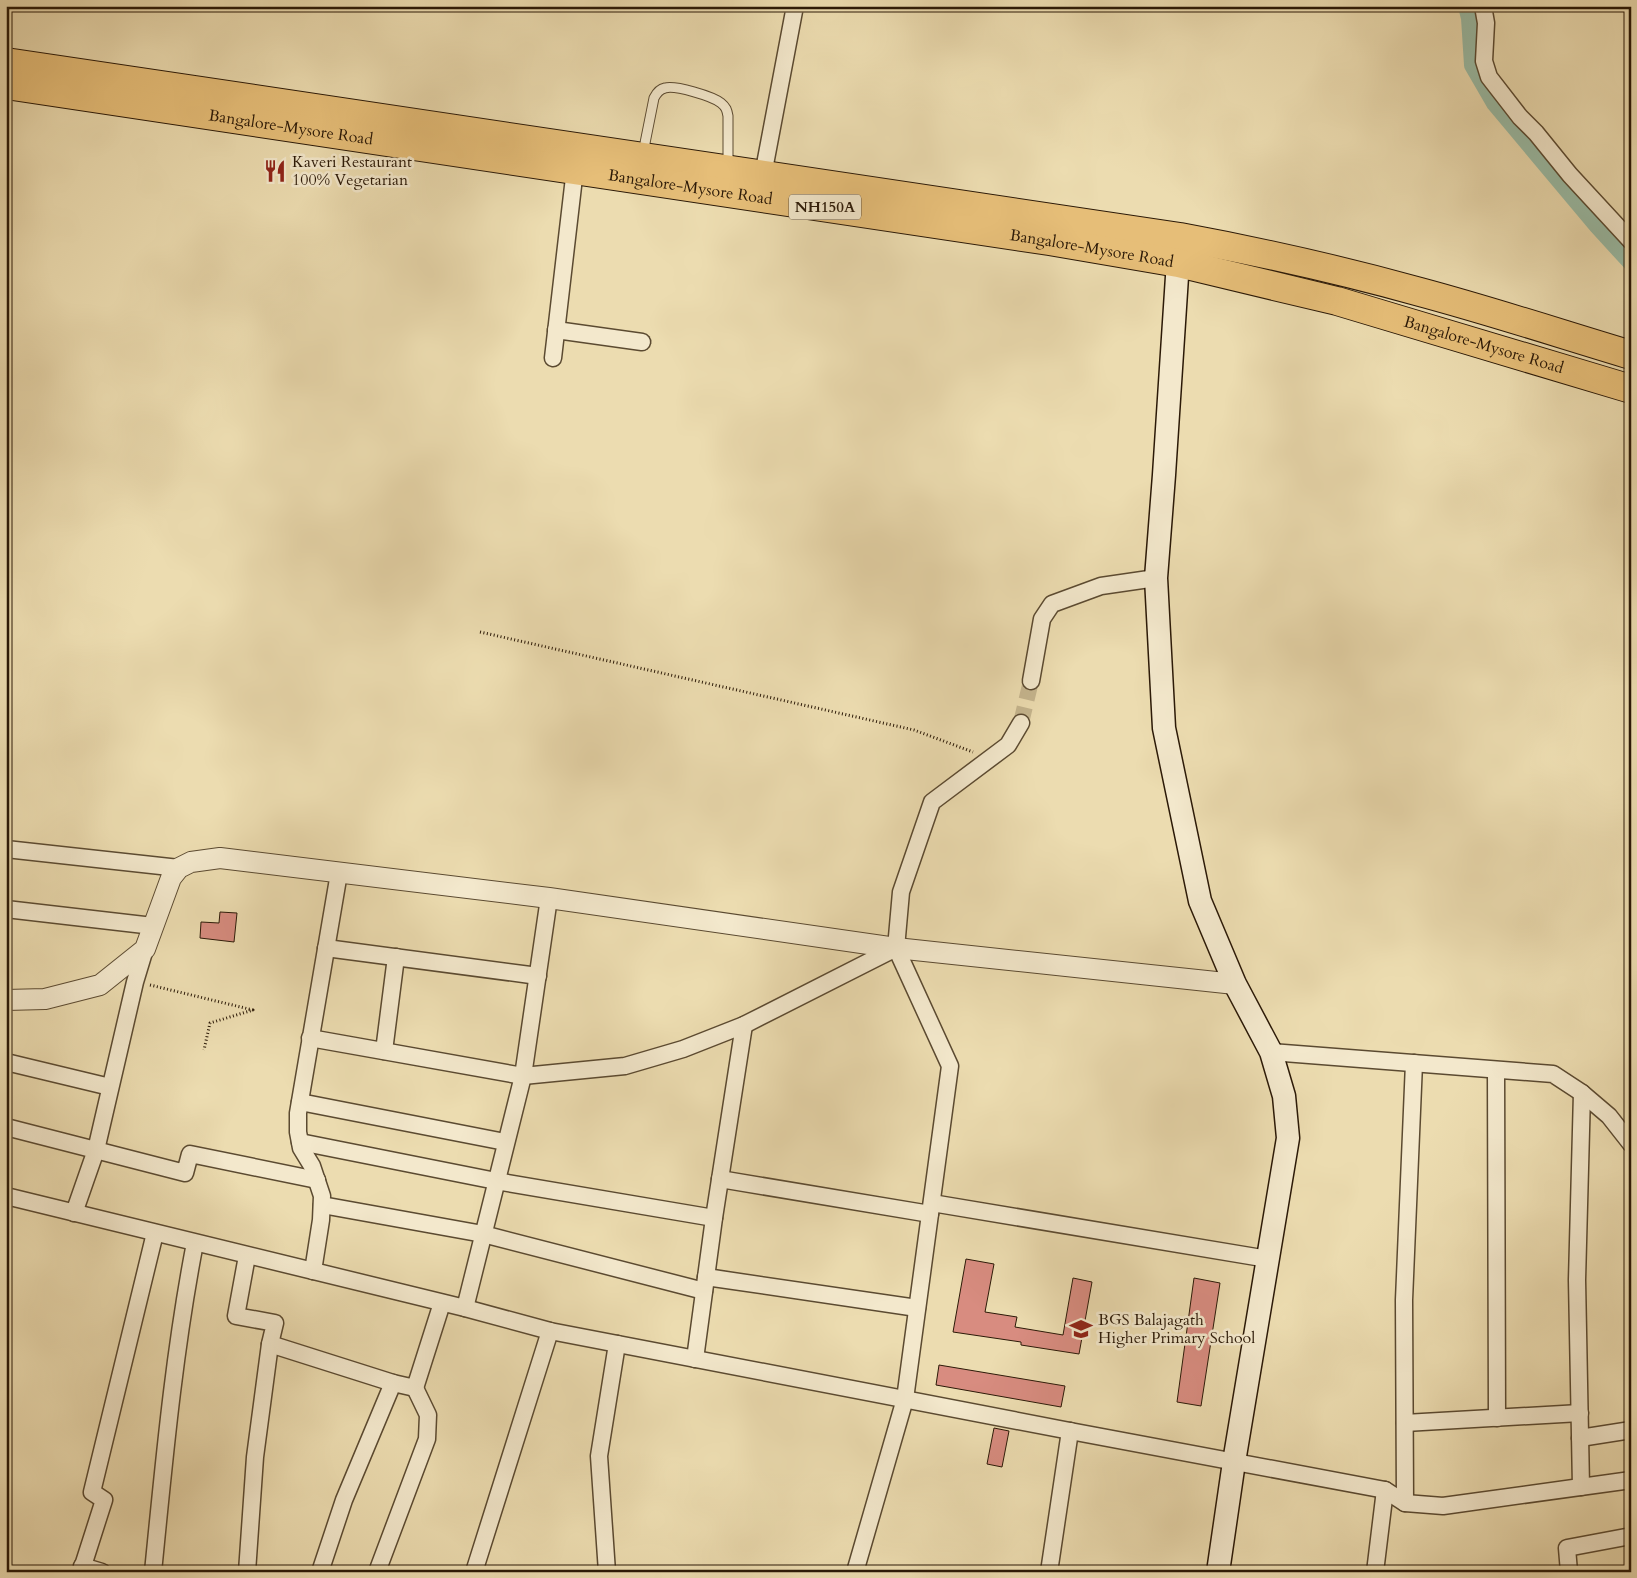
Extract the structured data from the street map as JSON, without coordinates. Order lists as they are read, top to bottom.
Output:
{
  "streets": {
    "highway": ["Bangalore-Mysore Road", "NH150A"]
  },
  "places": {
    "restaurant": ["Kaveri Restaurant 100% Vegetarian"],
    "school or university": ["BGS Balajagath Higher Primary School"]
  }
}
